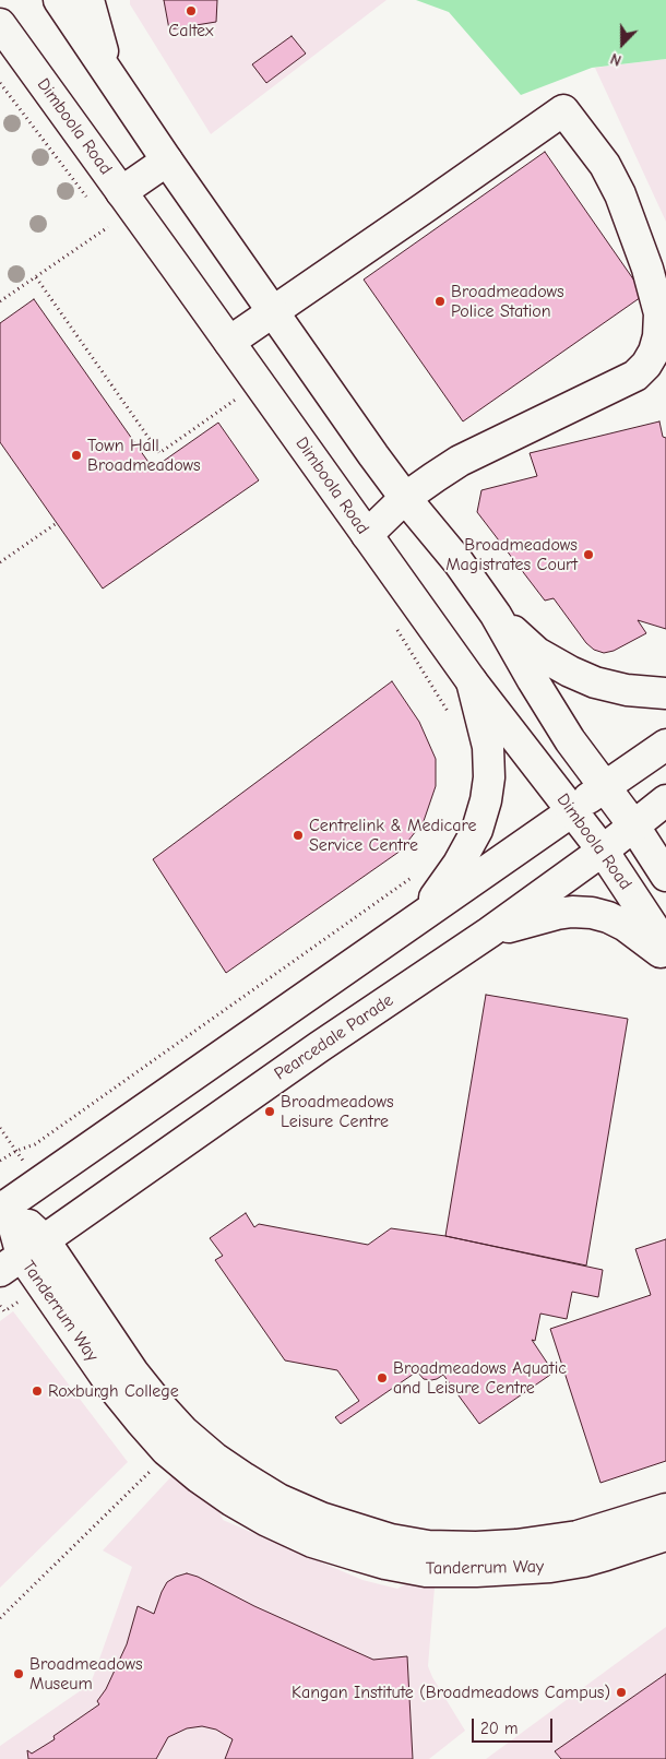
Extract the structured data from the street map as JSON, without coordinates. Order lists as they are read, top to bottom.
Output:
{
  "streets": {
    "street": ["Dimboola Road", "Pearcedale Parade", "Tanderrum Way"]
  },
  "crossings": [
    ["Dimboola Road", "Pearcedale Parade"],
    ["Pearcedale Parade", "Tanderrum Way"]
  ],
  "places": [
    "Caltex",
    "Broadmeadows Police Station",
    "Town Hall Broadmeadows",
    "Broadmeadows Magistrates Court",
    "Centrelink & Medicare Service Centre",
    "Broadmeadows Leisure Centre",
    "Broadmeadows Aquatic and Leisure Centre",
    "Roxburgh College",
    "Broadmeadows Museum",
    "Kangan Institute (Broadmeadows Campus)"
  ],
  "scale_bar": "20 m",
  "north": "bottom"
}
